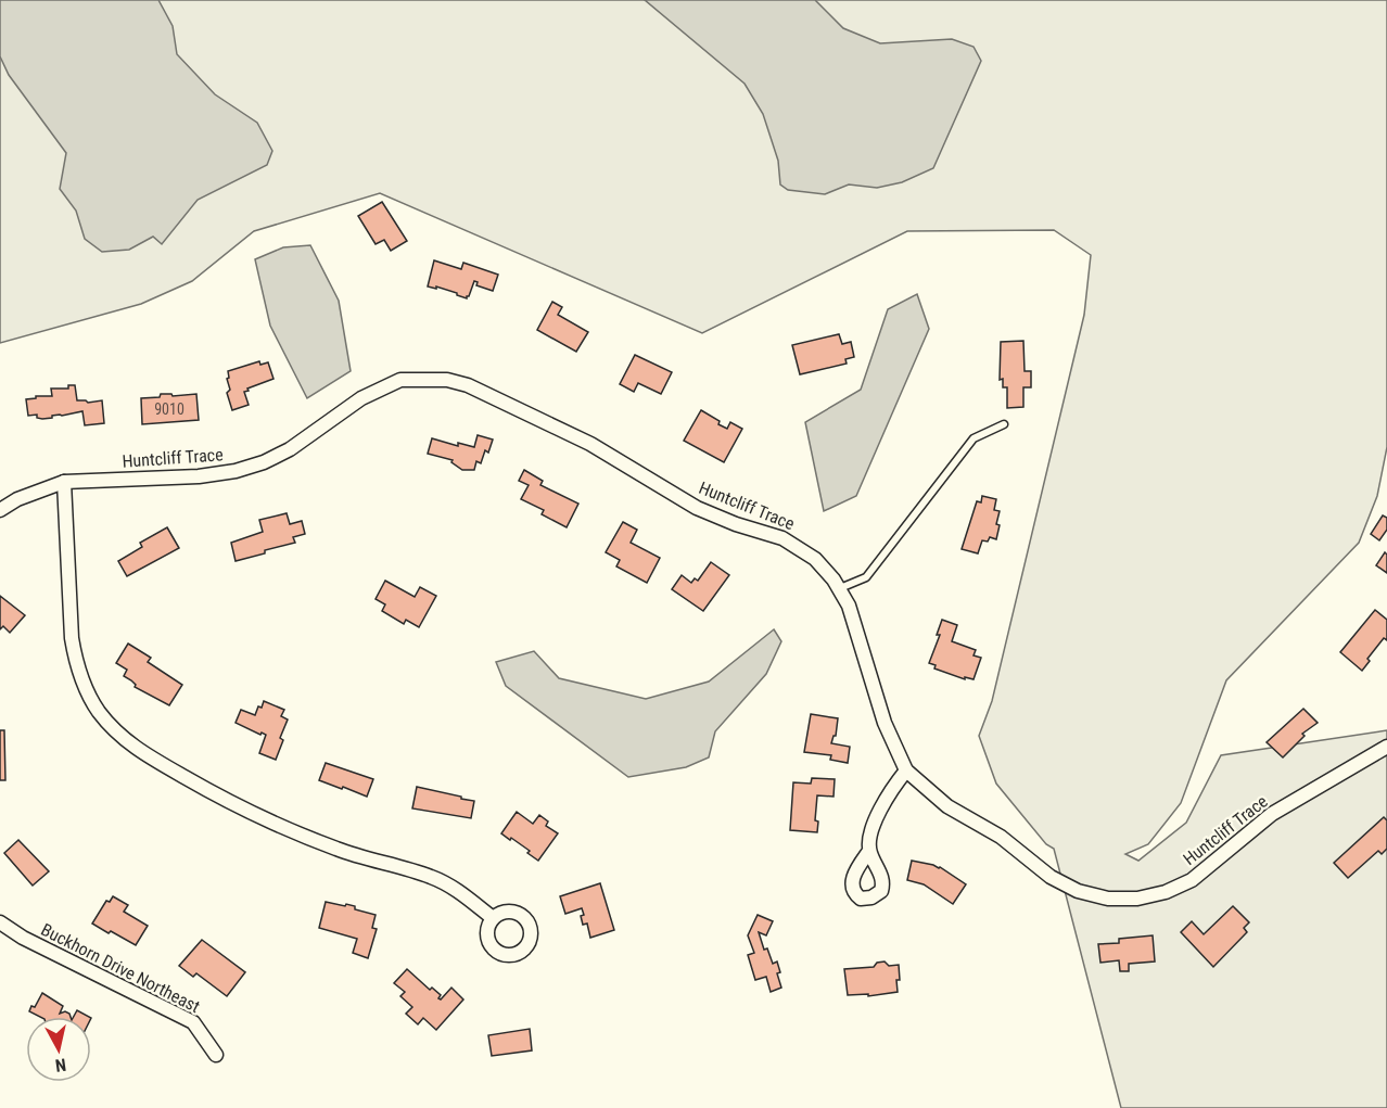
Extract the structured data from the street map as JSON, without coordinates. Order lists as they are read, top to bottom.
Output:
{
  "streets": {
    "street": ["Huntcliff Trace", "Buckhorn Drive Northeast"]
  },
  "house_numbers": ["9010"],
  "north": "bottom"
}
